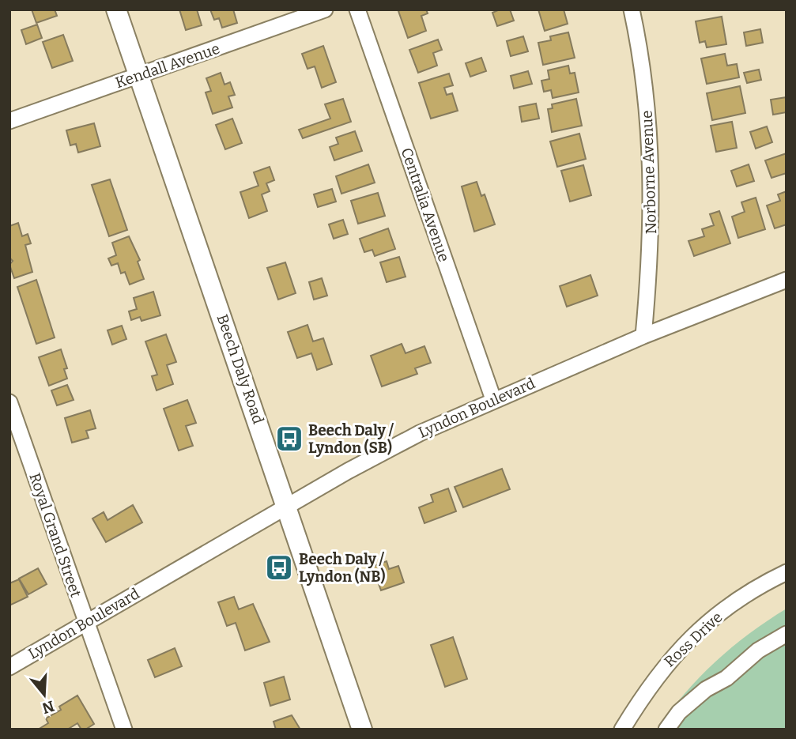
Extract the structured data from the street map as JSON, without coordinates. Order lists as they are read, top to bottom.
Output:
{
  "streets": {
    "main road": ["Beech Daly Road"],
    "street": [
      "Kendall Avenue",
      "Norborne Avenue",
      "Centralia Avenue",
      "Lyndon Boulevard",
      "Royal Grand Street",
      "Ross Drive"
    ]
  },
  "crossings": [
    ["Kendall Avenue", "Beech Daly Road"],
    ["Norborne Avenue", "Lyndon Boulevard"],
    ["Centralia Avenue", "Lyndon Boulevard"],
    ["Beech Daly Road", "Lyndon Boulevard"],
    ["Lyndon Boulevard", "Royal Grand Street"]
  ],
  "places": {
    "bus stop": ["Beech Daly / Lyndon (SB)", "Beech Daly / Lyndon (NB)"]
  },
  "north": "bottom"
}
